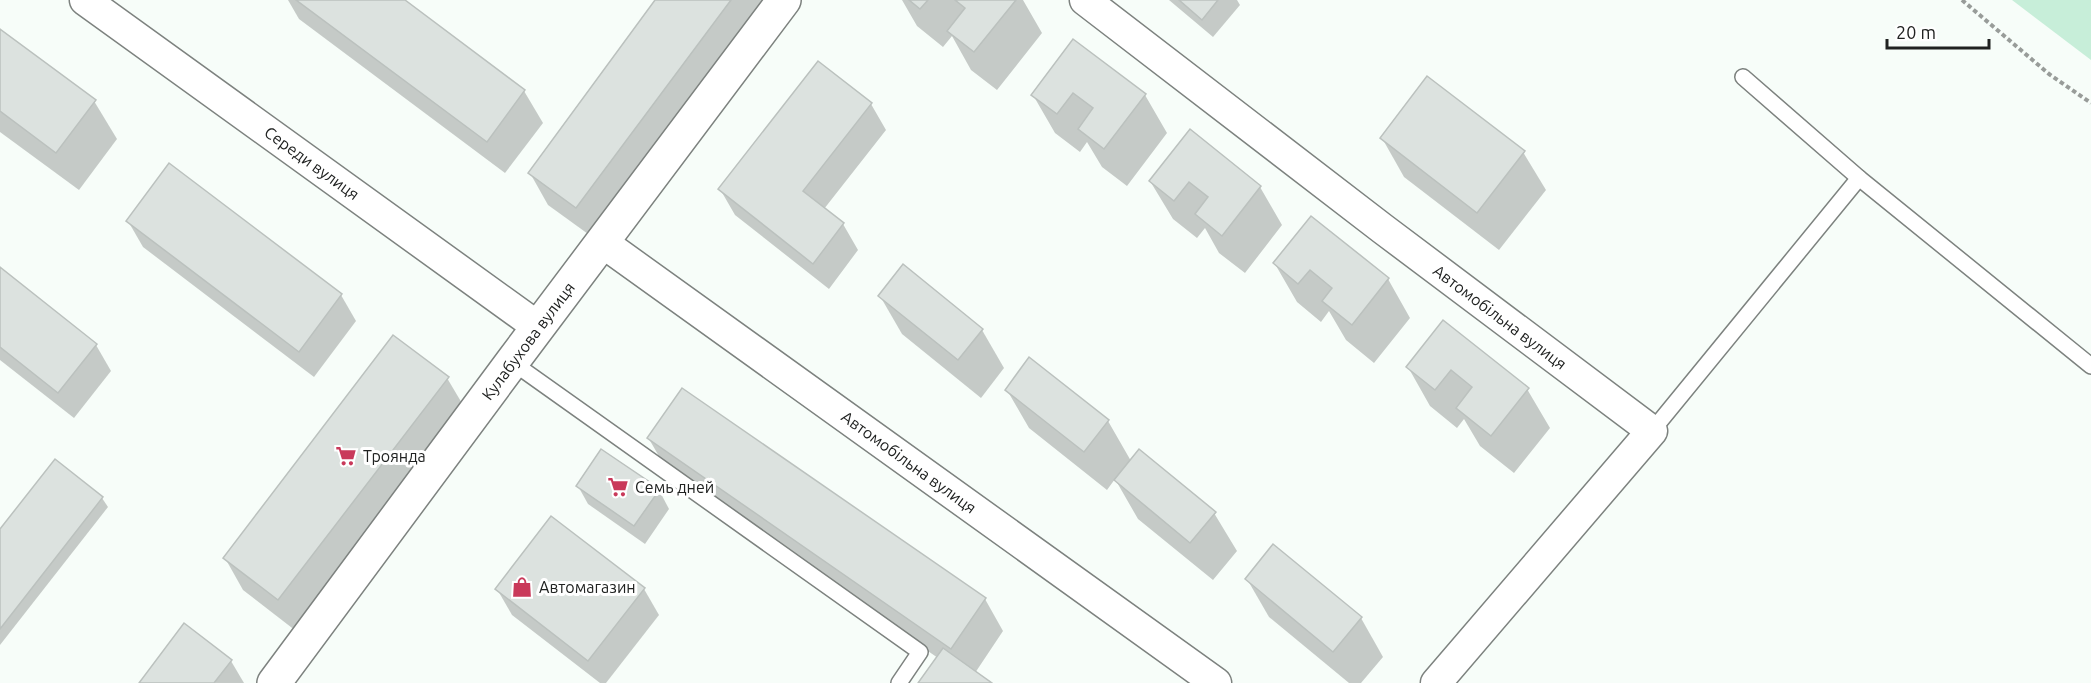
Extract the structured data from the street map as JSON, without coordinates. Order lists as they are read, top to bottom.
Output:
{
  "streets": {
    "street": ["Середи вулиця", "Автомобільна вулиця", "Кулабухова вулиця"]
  },
  "crossings": [
    ["Середи вулиця", "Кулабухова вулиця"],
    ["Автомобільна вулиця", "Кулабухова вулиця"]
  ],
  "places": {
    "supermarket": ["Троянда", "Семь дней"],
    "shop": ["Автомагазин"]
  },
  "scale_bar": "20 m"
}
